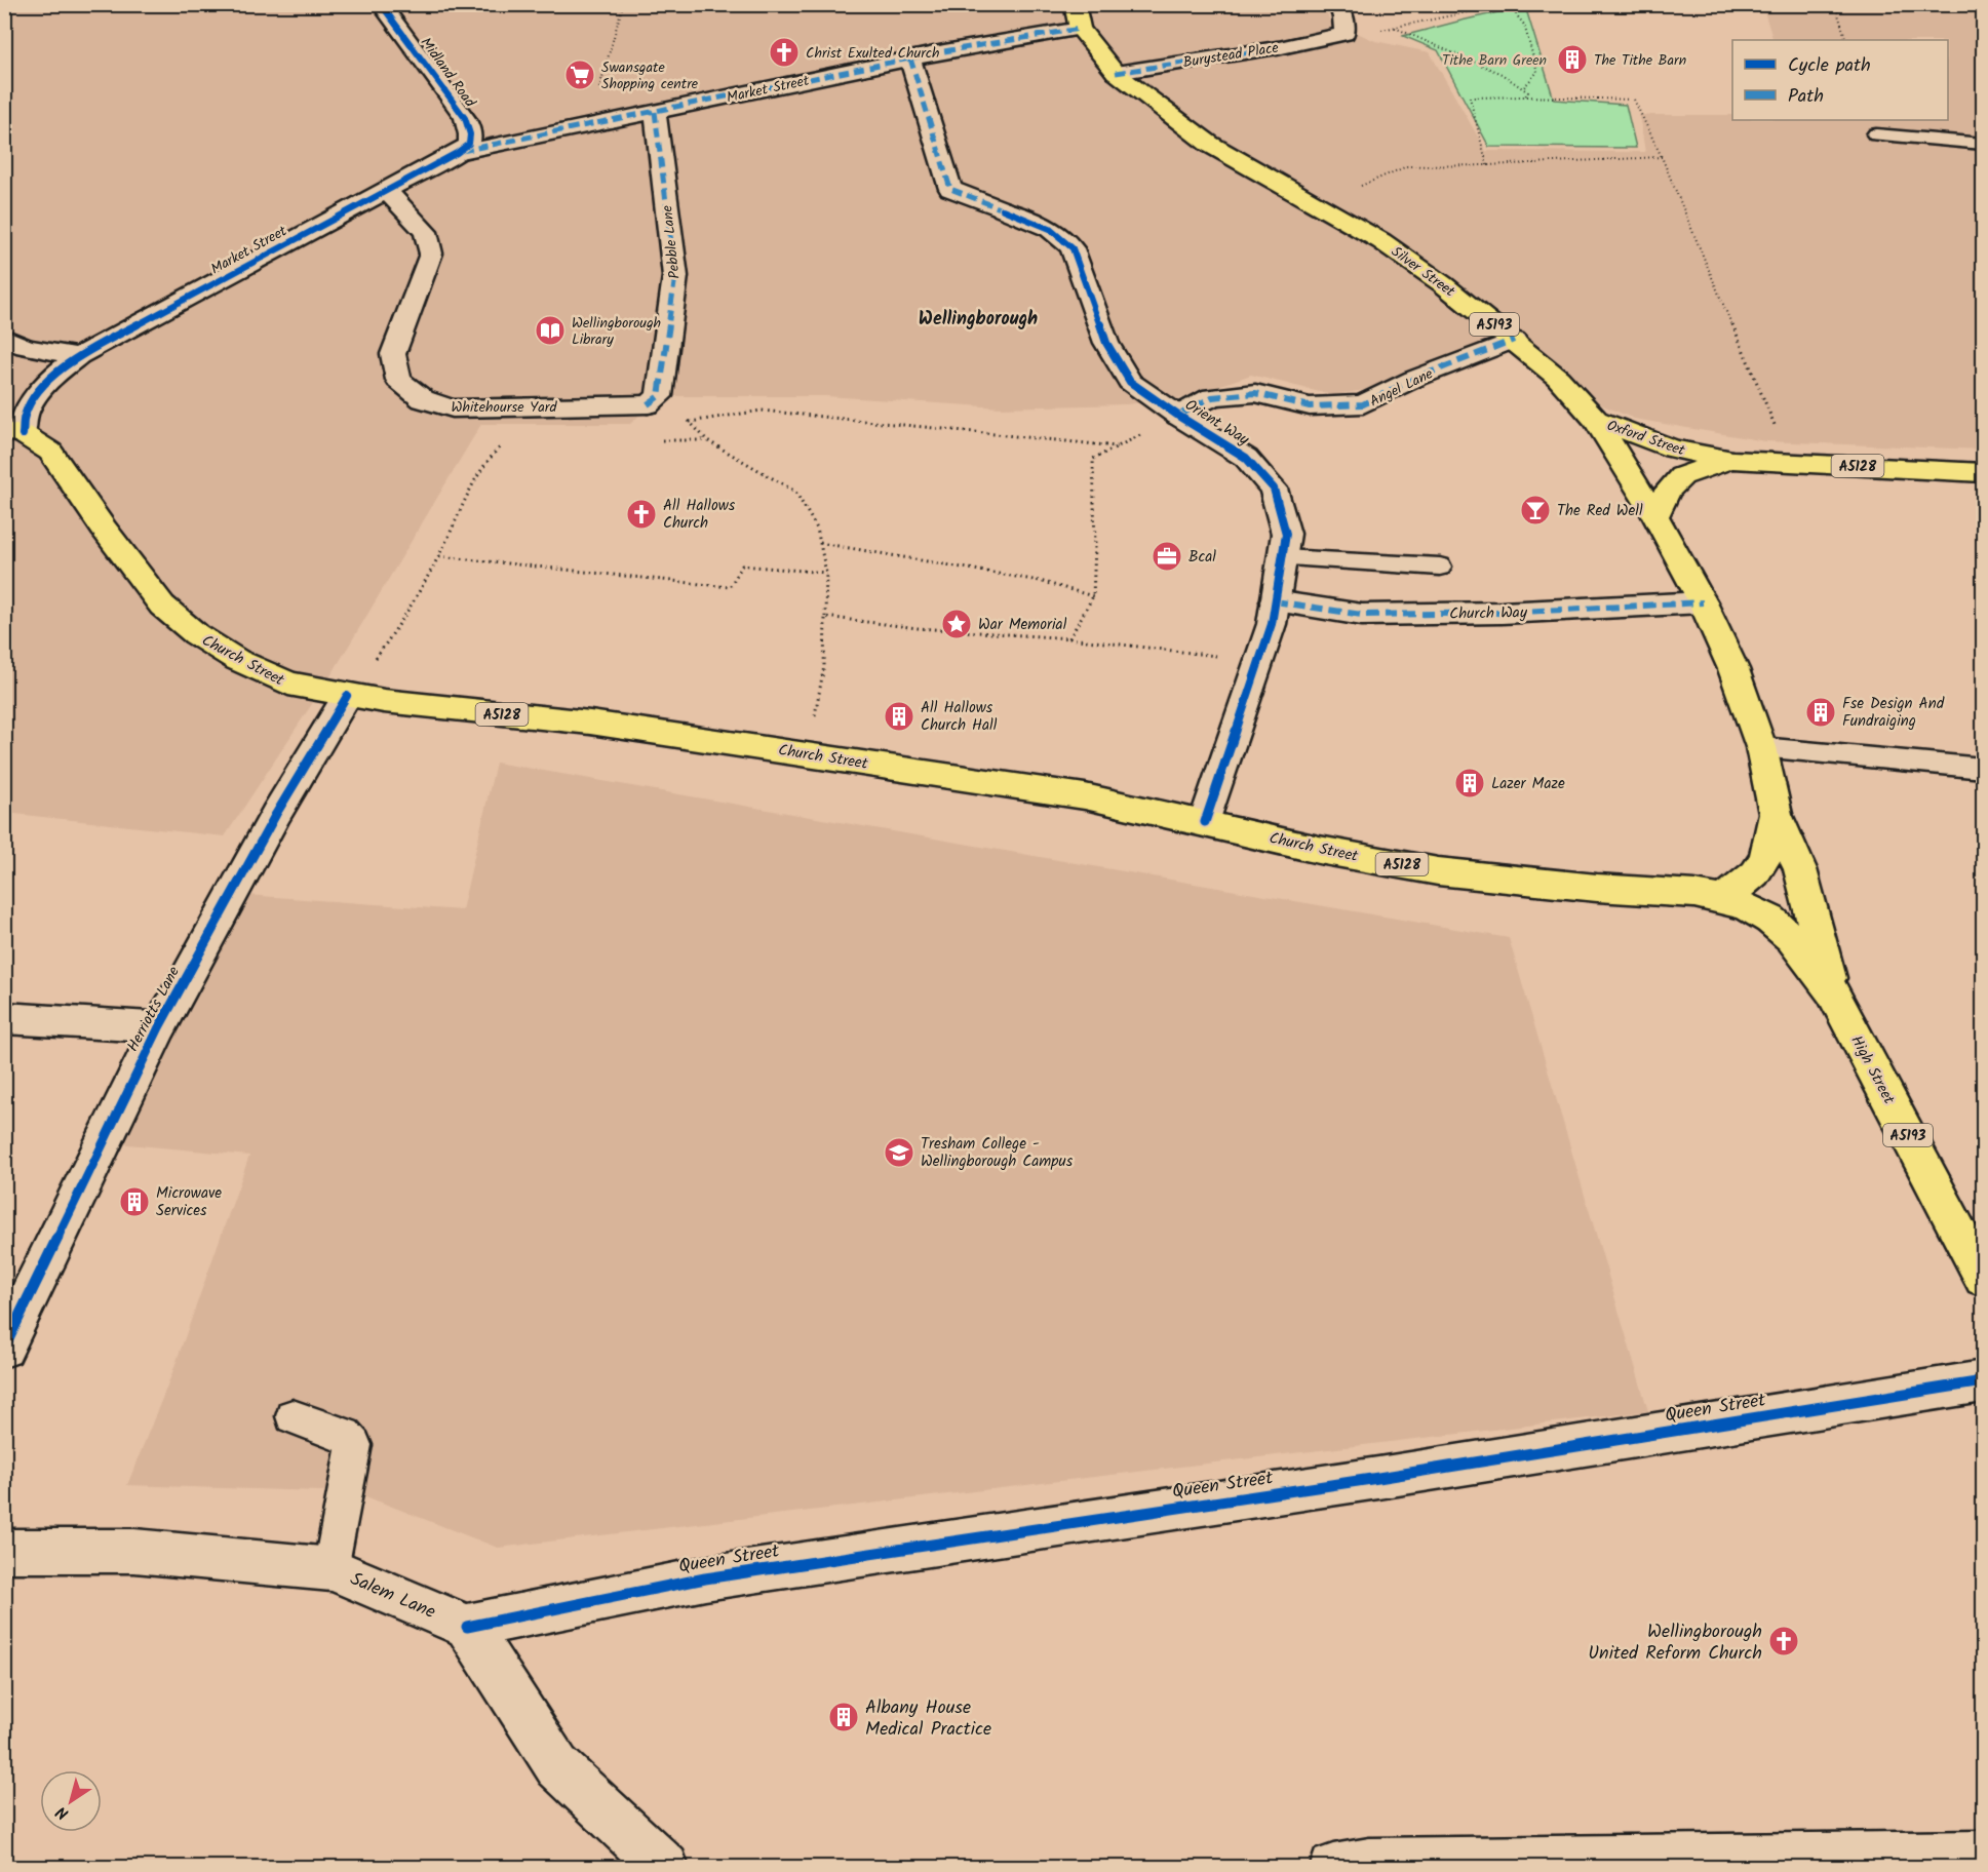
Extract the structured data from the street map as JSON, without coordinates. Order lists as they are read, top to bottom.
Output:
{
  "streets": {
    "main road": [
      "Silver Street",
      "A5193",
      "Oxford Street",
      "A5128",
      "Church Street",
      "High Street"
    ],
    "street": [
      "Burystead Place",
      "Midland Road",
      "Market Street",
      "Pebble Lane",
      "Angel Lane",
      "Whitehourse Yard",
      "Orient Way",
      "Church Way",
      "Herriotts Lane",
      "Queen Street",
      "Salem Lane"
    ]
  },
  "crossings": [
    ["Burystead Place", "Silver Street"],
    ["Midland Road", "Market Street"],
    ["Market Street", "Pebble Lane"],
    ["Market Street", "Silver Street"],
    ["Market Street", "Whitehourse Yard"],
    ["Market Street", "Orient Way"],
    ["Market Street", "Church Street"],
    ["Pebble Lane", "Whitehourse Yard"],
    ["Silver Street", "Angel Lane"],
    ["Silver Street", "Oxford Street"],
    ["Silver Street", "Church Way"],
    ["Silver Street", "High Street"],
    ["Angel Lane", "Orient Way"],
    ["Orient Way", "Church Way"],
    ["Orient Way", "Church Street"],
    ["Church Way", "High Street"],
    ["Church Street", "Herriotts Lane"],
    ["Church Street", "High Street"],
    ["Queen Street", "Salem Lane"]
  ],
  "districts": ["Wellingborough"],
  "parks": ["Tithe Barn Green"],
  "places": {
    "church": ["Christ Exulted Church", "All Hallows Church", "Wellingborough United Reform Church"],
    "building": [
      "The Tithe Barn",
      "Fse Design And Fundraiging",
      "All Hallows Church Hall",
      "Lazer Maze",
      "Microwave Services",
      "Albany House Medical Practice"
    ],
    "supermarket": ["Swansgate Shopping centre"],
    "library": ["Wellingborough Library"],
    "bar": ["The Red Well"],
    "office": ["Bcal"],
    "place": ["War Memorial"],
    "school or university": ["Tresham College - Wellingborough Campus"]
  },
  "legend": ["Cycle path", "Path"],
  "north": "bottom left"
}
